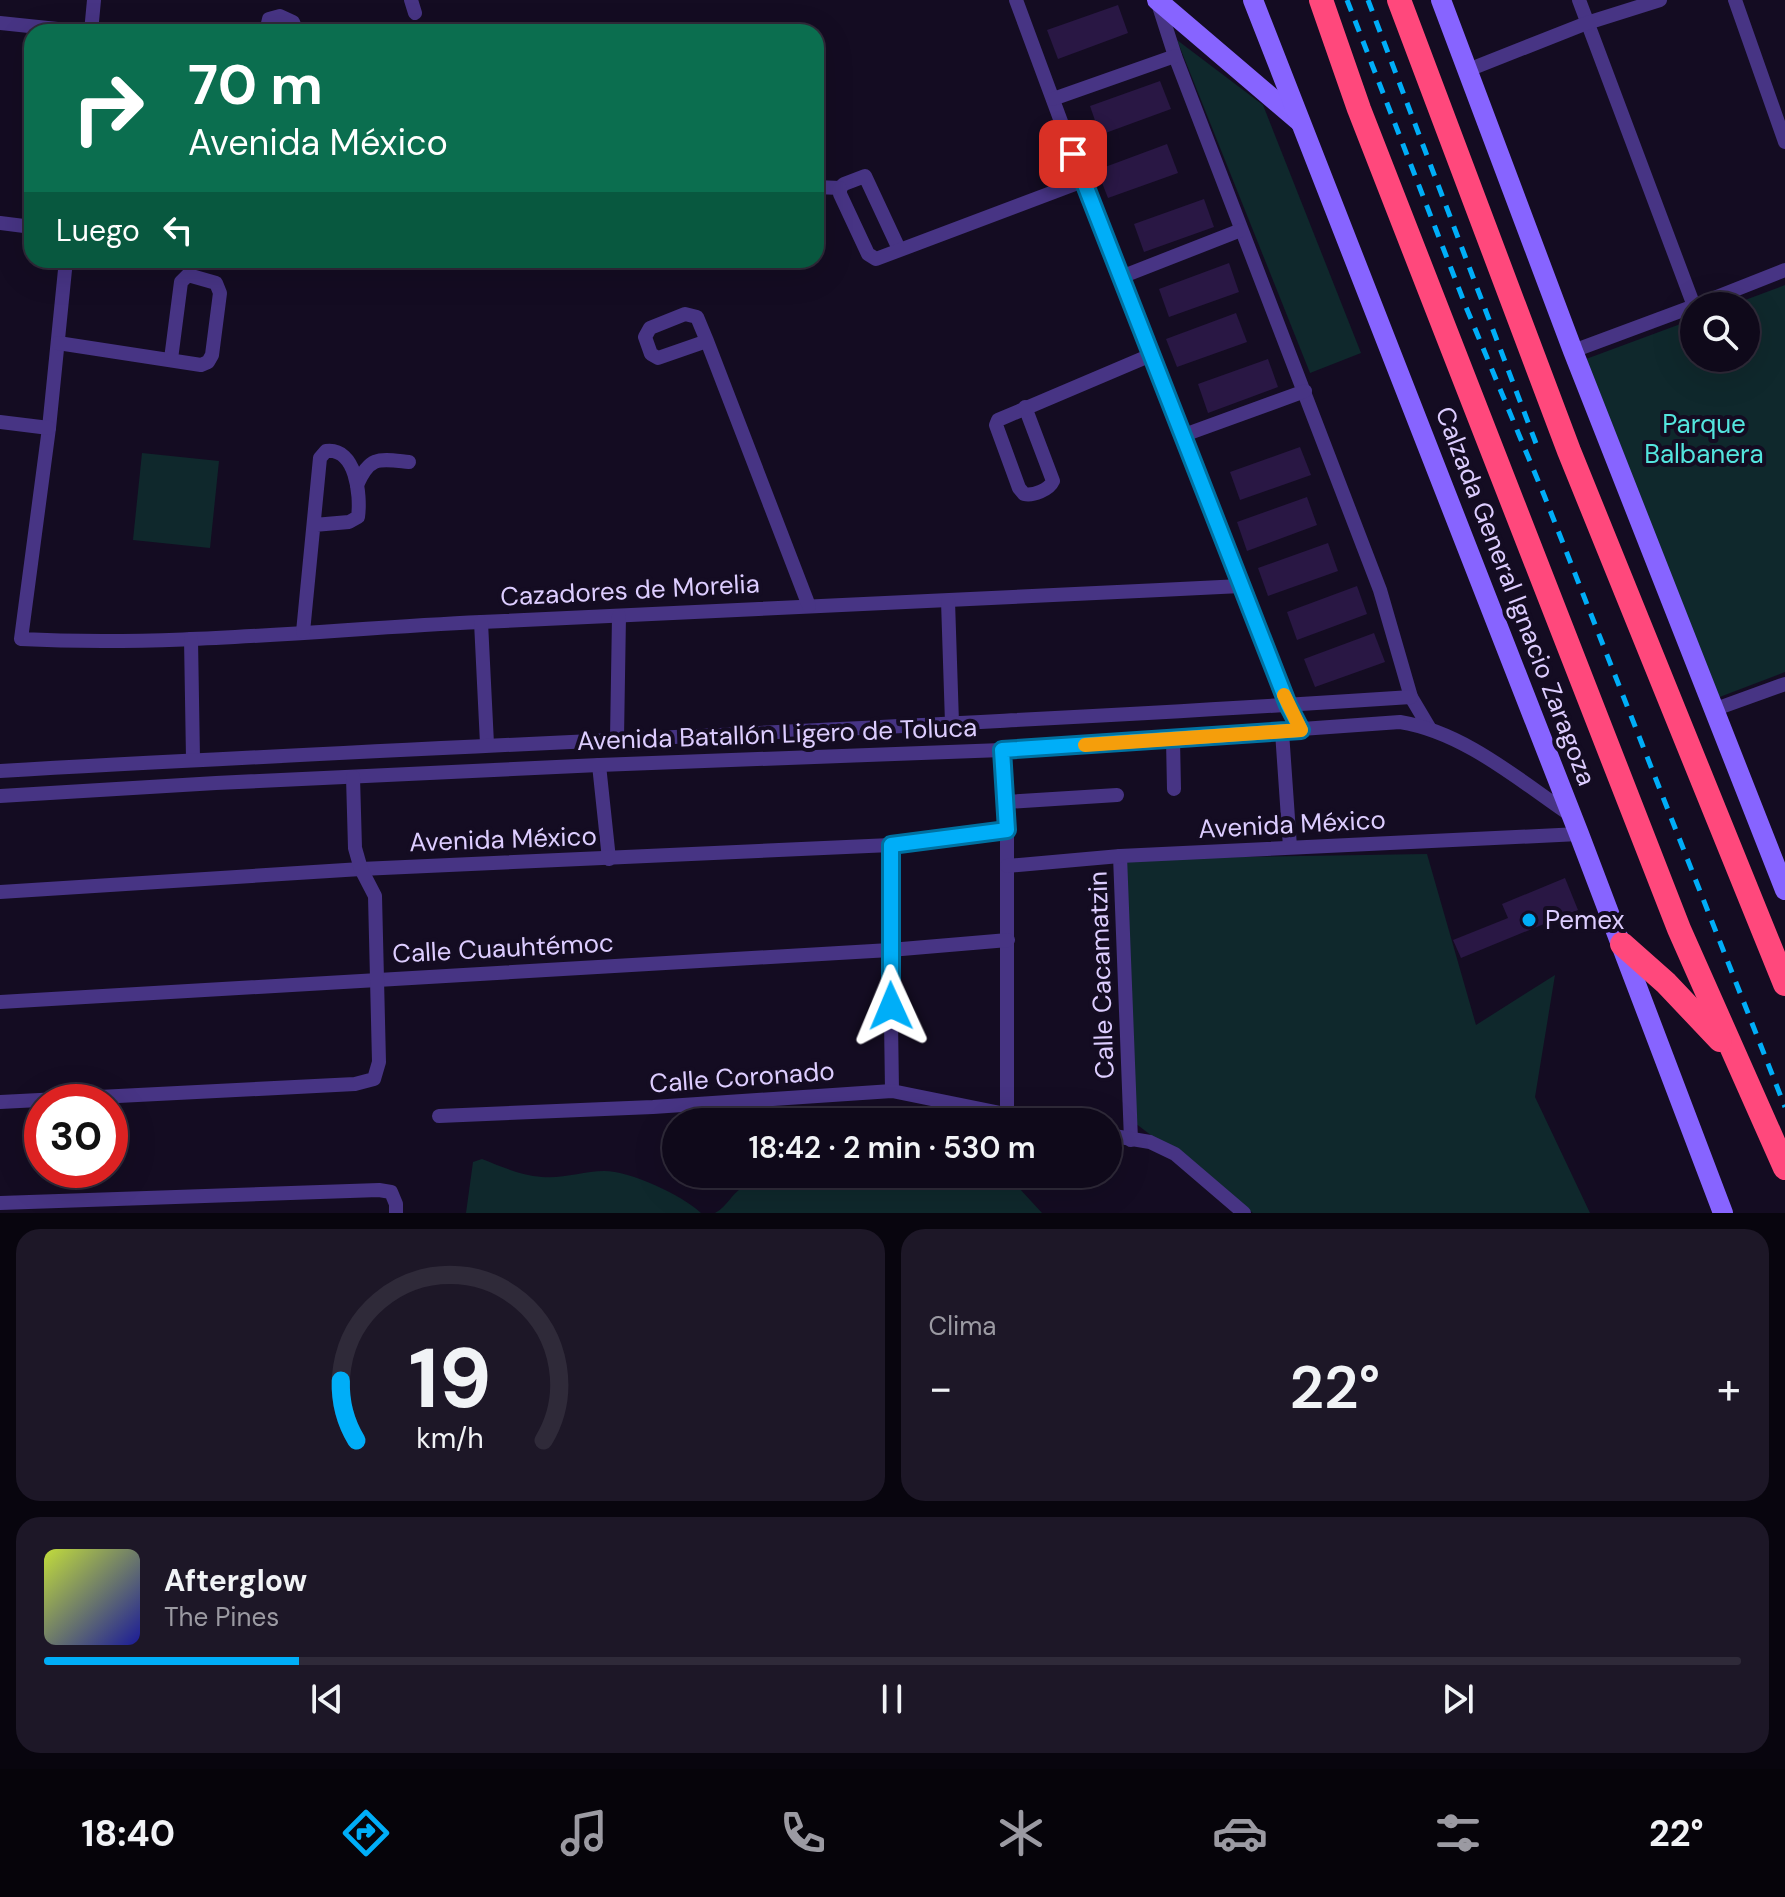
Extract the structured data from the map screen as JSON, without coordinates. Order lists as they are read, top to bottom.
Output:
{
  "streets": {
    "highway": ["Calzada General Ignacio Zaragoza"],
    "street": [
      "Cazadores de Morelia",
      "Avenida Batallón Ligero de Toluca",
      "Avenida México",
      "Calle Cuauhtémoc",
      "Calle Cacamatzin",
      "Calle Coronado"
    ]
  },
  "crossings": [
    ["Calzada General Ignacio Zaragoza", "Avenida Batallón Ligero de Toluca"],
    ["Calzada General Ignacio Zaragoza", "Avenida México"],
    ["Avenida Batallón Ligero de Toluca", "Avenida México"],
    ["Avenida México", "Calle Cacamatzin"]
  ],
  "parks": ["Parque Balbanera"],
  "places": ["Pemex"],
  "page": {
    "turn": ["70 m", "Avenida México"],
    "then": "Luego",
    "limit": "30",
    "trip": "18:42 · 2 min · 530 m",
    "tile": "Clima",
    "heat": ["−", "22°", "+"],
    "song": ["Afterglow", "The Pines"],
    "tabs": ["18:40", "22°"],
    "gauge": ["19", "km/h"]
  }
}
